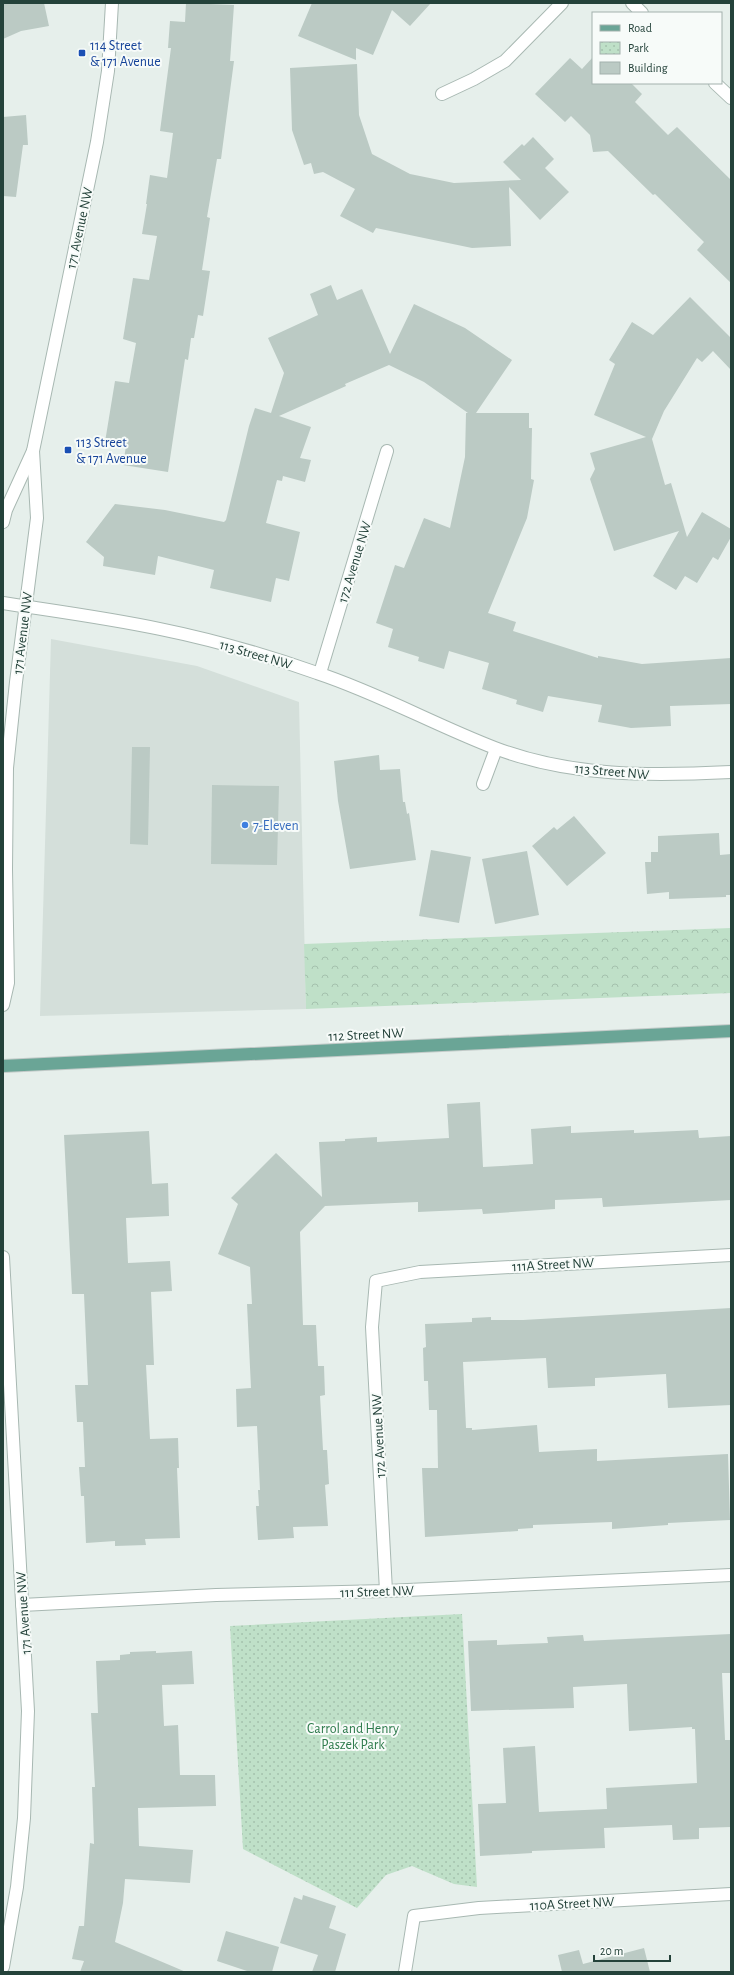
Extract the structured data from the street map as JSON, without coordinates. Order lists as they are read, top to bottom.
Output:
{
  "streets": {
    "main road": ["112 Street NW"],
    "street": [
      "171 Avenue NW",
      "172 Avenue NW",
      "113 Street NW",
      "111A Street NW",
      "111 Street NW",
      "110A Street NW"
    ]
  },
  "crossings": [
    ["171 Avenue NW", "113 Street NW"],
    ["171 Avenue NW", "111 Street NW"],
    ["172 Avenue NW", "113 Street NW"],
    ["172 Avenue NW", "111A Street NW"],
    ["172 Avenue NW", "111 Street NW"]
  ],
  "parks": ["Carrol and Henry Paszek Park"],
  "places": {
    "transit": ["114 Street & 171 Avenue", "113 Street & 171 Avenue"],
    "other": ["7-Eleven"]
  },
  "legend": ["Road", "Park", "Building"],
  "scale_bar": "20 m"
}
